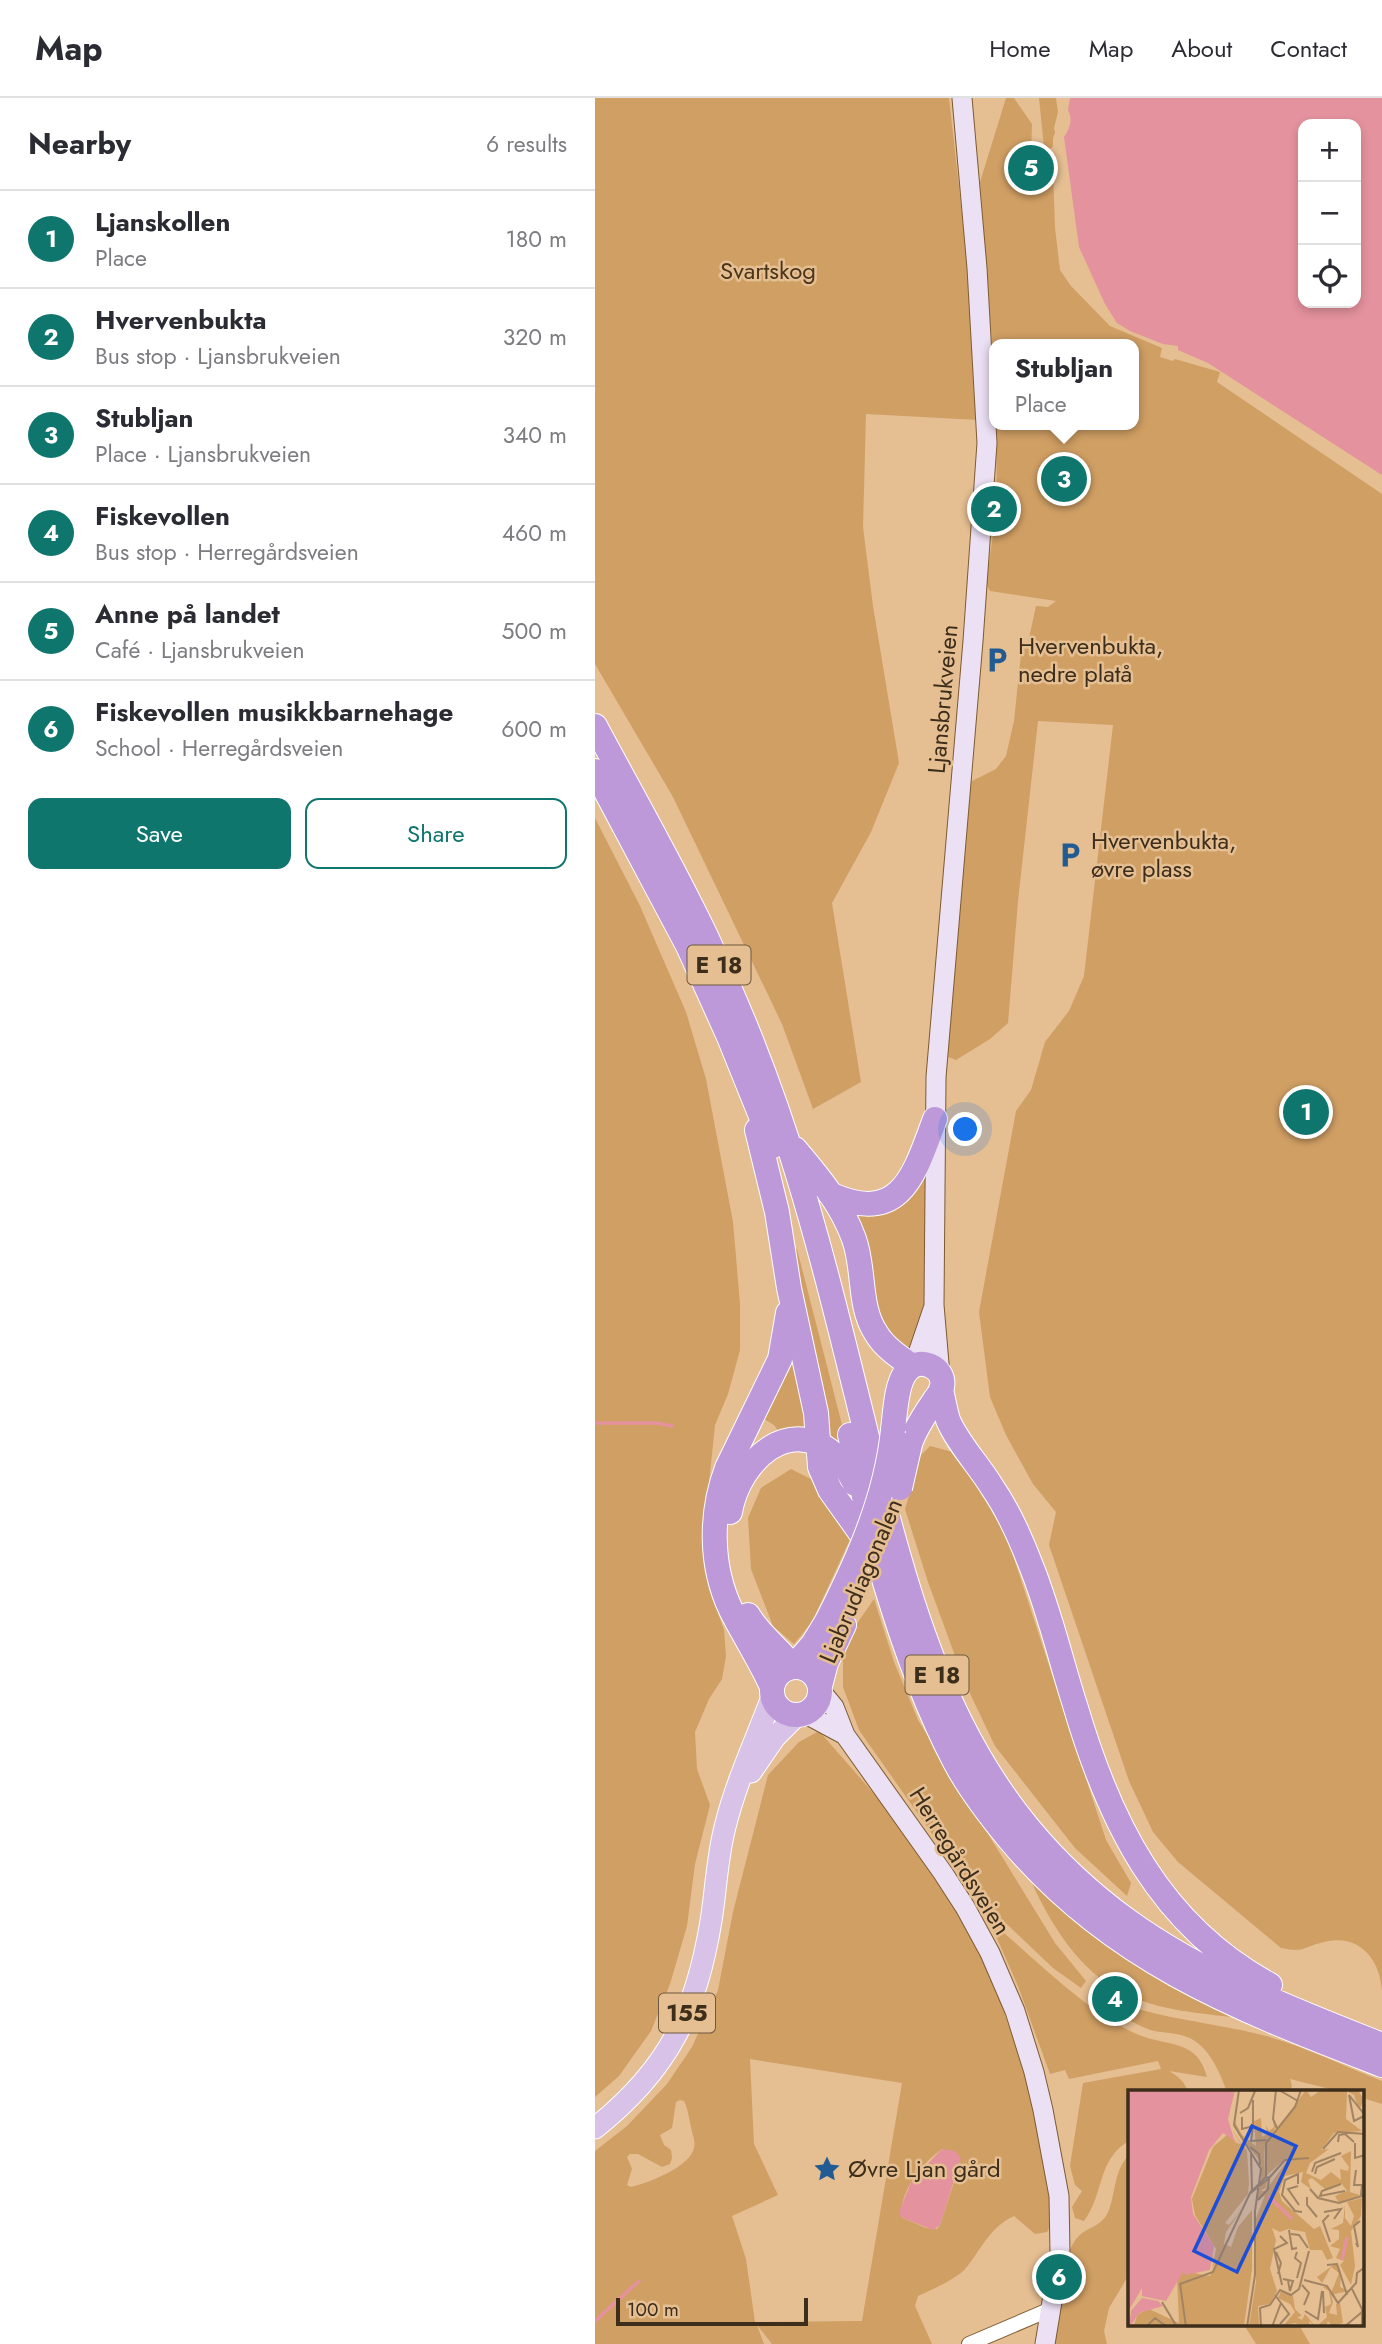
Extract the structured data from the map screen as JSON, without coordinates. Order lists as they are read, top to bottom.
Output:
{
  "streets": {
    "highway": ["E 18", "Ljabrudiagonalen"],
    "main road": ["Ljansbrukveien", "Herregårdsveien", "155"]
  },
  "crossings": [
    ["Ljansbrukveien", "E 18"],
    ["Ljansbrukveien", "Ljabrudiagonalen"],
    ["E 18", "Ljabrudiagonalen"],
    ["E 18", "Herregårdsveien"],
    ["E 18", "155"],
    ["Ljabrudiagonalen", "Herregårdsveien"],
    ["Ljabrudiagonalen", "155"],
    ["Herregårdsveien", "155"]
  ],
  "parks": ["Svartskog"],
  "places": {
    "parking": ["Hvervenbukta, nedre platå", "Hvervenbukta, øvre plass"],
    "place": ["Øvre Ljan gård"]
  },
  "scale_bar": "100 m",
  "page": {
    "header": "Map",
    "nav": [
      "Home",
      "Map",
      "About",
      "Contact"
    ],
    "heading": ["Nearby", "6 results"],
    "map_buttons": ["+", "−"],
    "pins": [
      "5",
      "3",
      "2",
      "1",
      "4",
      "6"
    ],
    "list": [
      {
        "mark": "1",
        "name": "Ljanskollen",
        "note": "Place",
        "value": "180 m"
      },
      {
        "mark": "2",
        "name": "Hvervenbukta",
        "note": "Bus stop · Ljansbrukveien",
        "value": "320 m"
      },
      {
        "mark": "3",
        "name": "Stubljan",
        "note": "Place · Ljansbrukveien",
        "value": "340 m"
      },
      {
        "mark": "4",
        "name": "Fiskevollen",
        "note": "Bus stop · Herregårdsveien",
        "value": "460 m"
      },
      {
        "mark": "5",
        "name": "Anne på landet",
        "note": "Café · Ljansbrukveien",
        "value": "500 m"
      },
      {
        "mark": "6",
        "name": "Fiskevollen musikkbarnehage",
        "note": "School · Herregårdsveien",
        "value": "600 m"
      }
    ],
    "popup": ["Stubljan", "Place"],
    "buttons": ["Save", "Share"],
    "scale": "100 m"
  }
}
